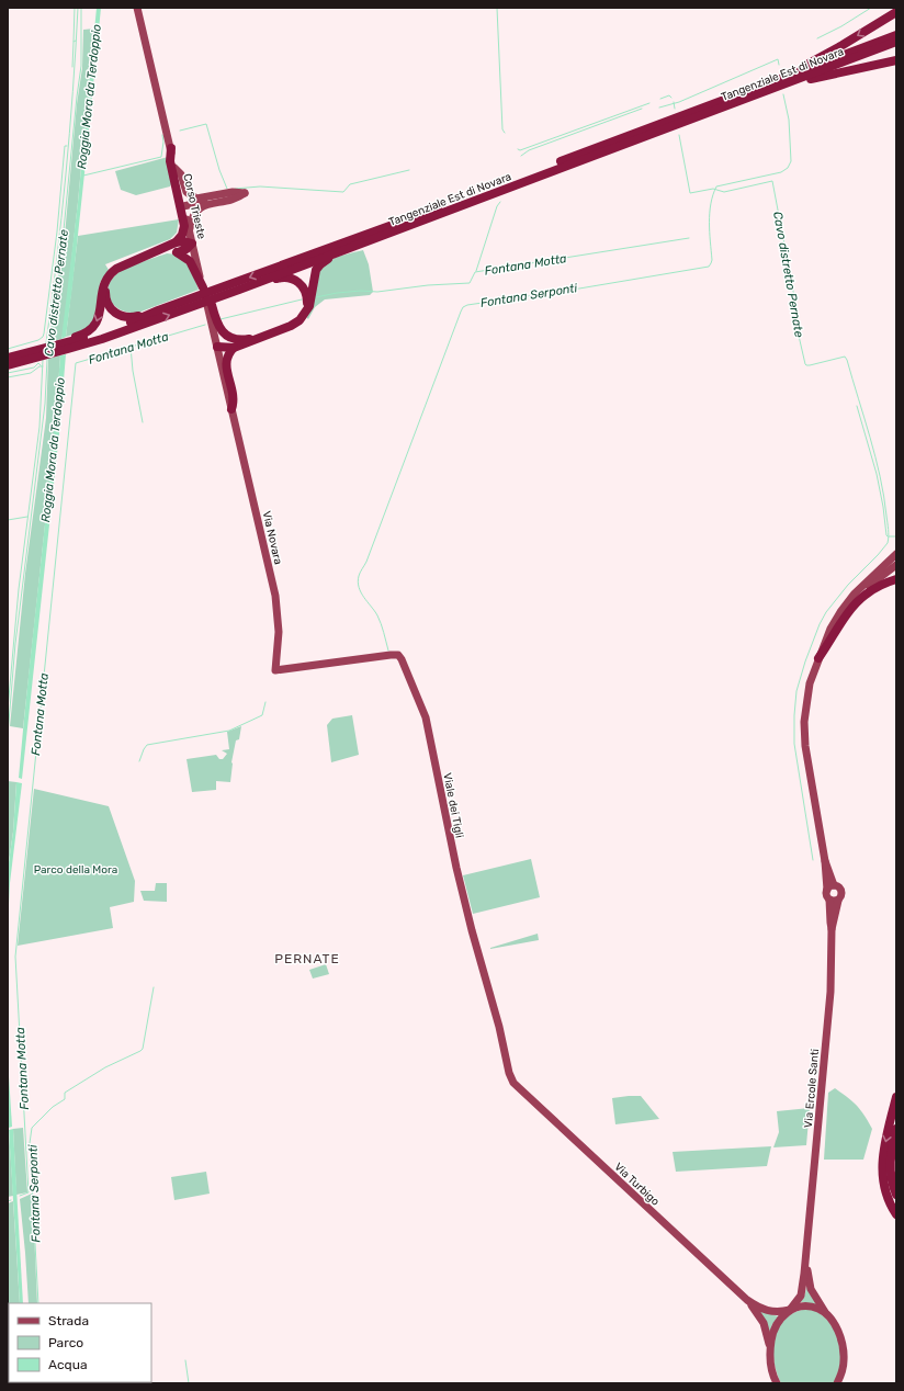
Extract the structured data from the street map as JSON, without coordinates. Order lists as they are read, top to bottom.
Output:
{
  "streets": {
    "highway": ["Tangenziale Est di Novara"],
    "main road": [
      "Corso Trieste",
      "Via Novara",
      "Viale dei Tigli",
      "Via Ercole Santi",
      "Via Turbigo"
    ]
  },
  "crossings": [
    ["Via Novara", "Viale dei Tigli"],
    ["Viale dei Tigli", "Via Turbigo"],
    ["Via Ercole Santi", "Via Turbigo"]
  ],
  "districts": ["PERNATE"],
  "water": [
    "Roggia Mora da Terdoppio",
    "Fontana Motta",
    "Cavo distretto Pernate",
    "Fontana Serponti"
  ],
  "parks": ["Parco della Mora"],
  "legend": ["Strada", "Parco", "Acqua"]
}
